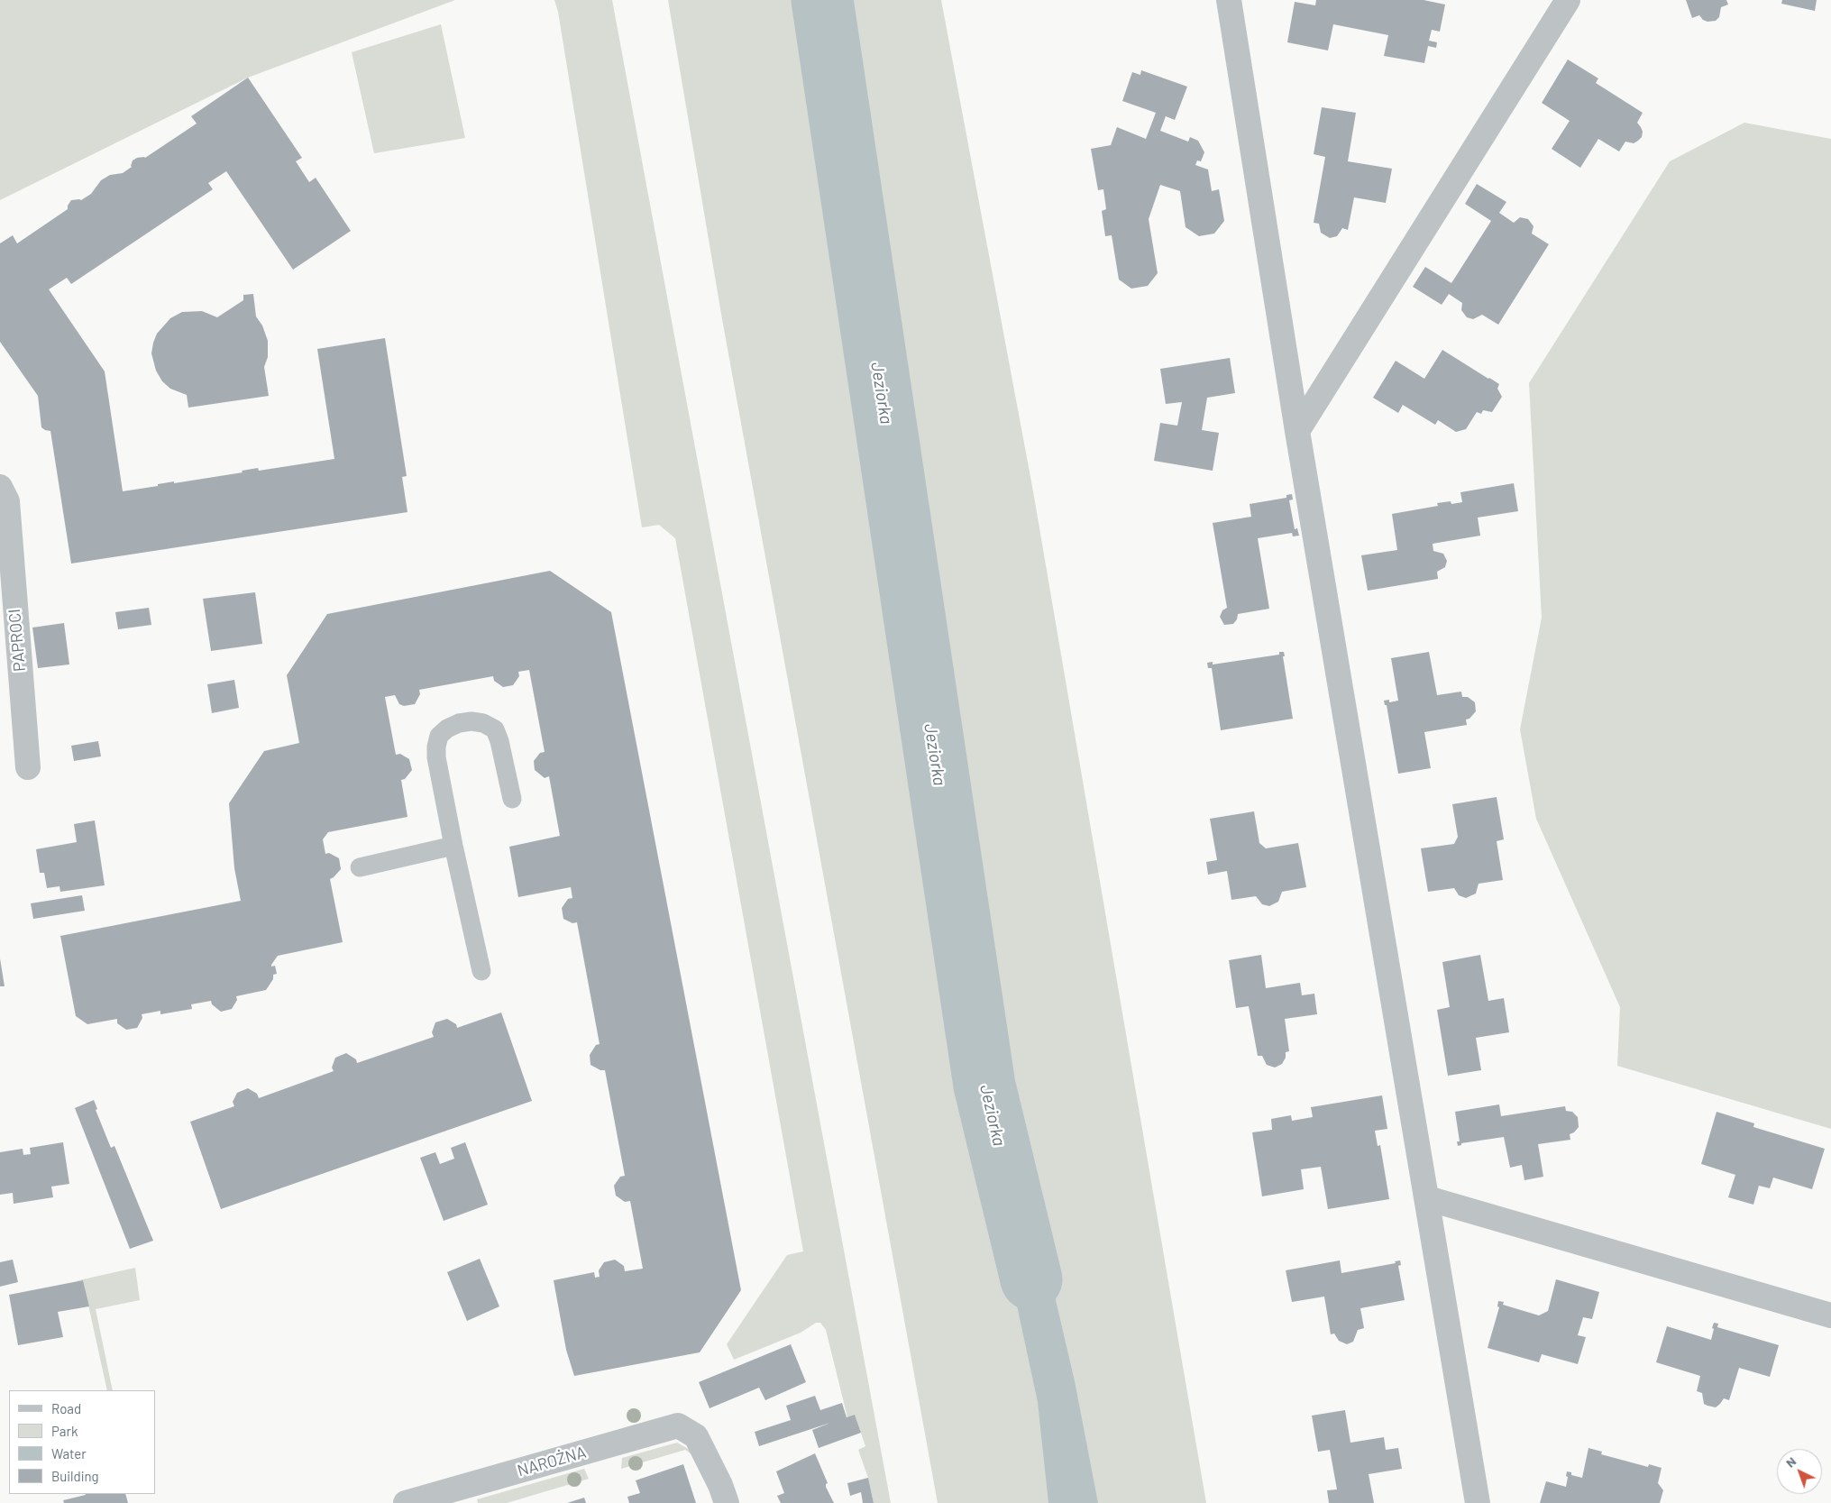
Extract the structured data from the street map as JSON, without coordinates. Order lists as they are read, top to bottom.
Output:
{
  "streets": {
    "street": ["PAPROCI", "NAROŻNA"]
  },
  "water": ["Jeziorka"],
  "legend": [
    "Road",
    "Park",
    "Water",
    "Building"
  ],
  "north": "top left"
}
